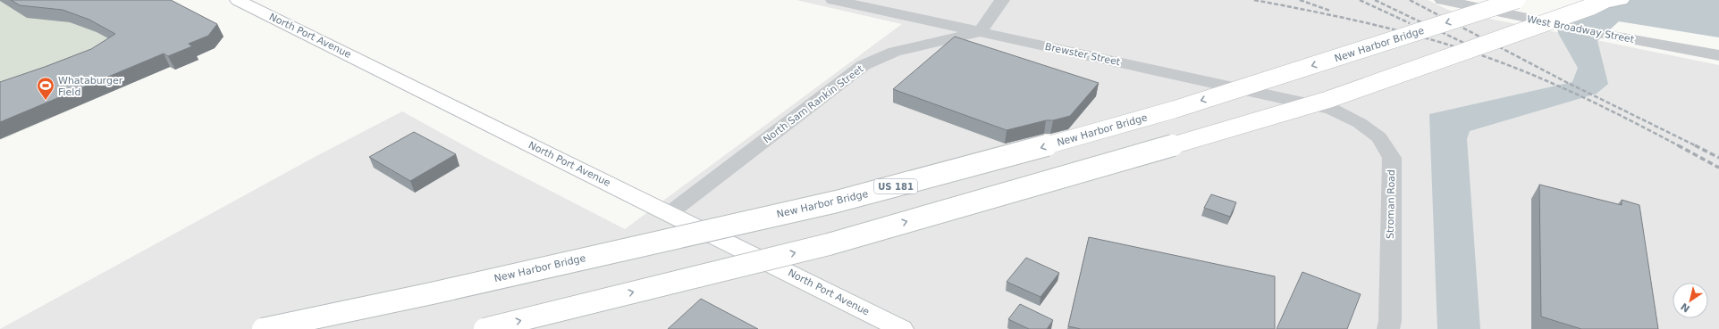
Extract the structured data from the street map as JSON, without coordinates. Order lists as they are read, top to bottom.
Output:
{
  "streets": {
    "main road": ["North Port Avenue", "New Harbor Bridge", "US 181"],
    "street": [
      "West Broadway Street",
      "Brewster Street",
      "North Sam Rankin Street",
      "Stroman Road"
    ]
  },
  "crossings": [
    ["North Port Avenue", "North Sam Rankin Street"],
    ["Brewster Street", "North Sam Rankin Street"],
    ["Brewster Street", "Stroman Road"]
  ],
  "places": {
    "sports": ["Whataburger Field"]
  },
  "north": "bottom left"
}
